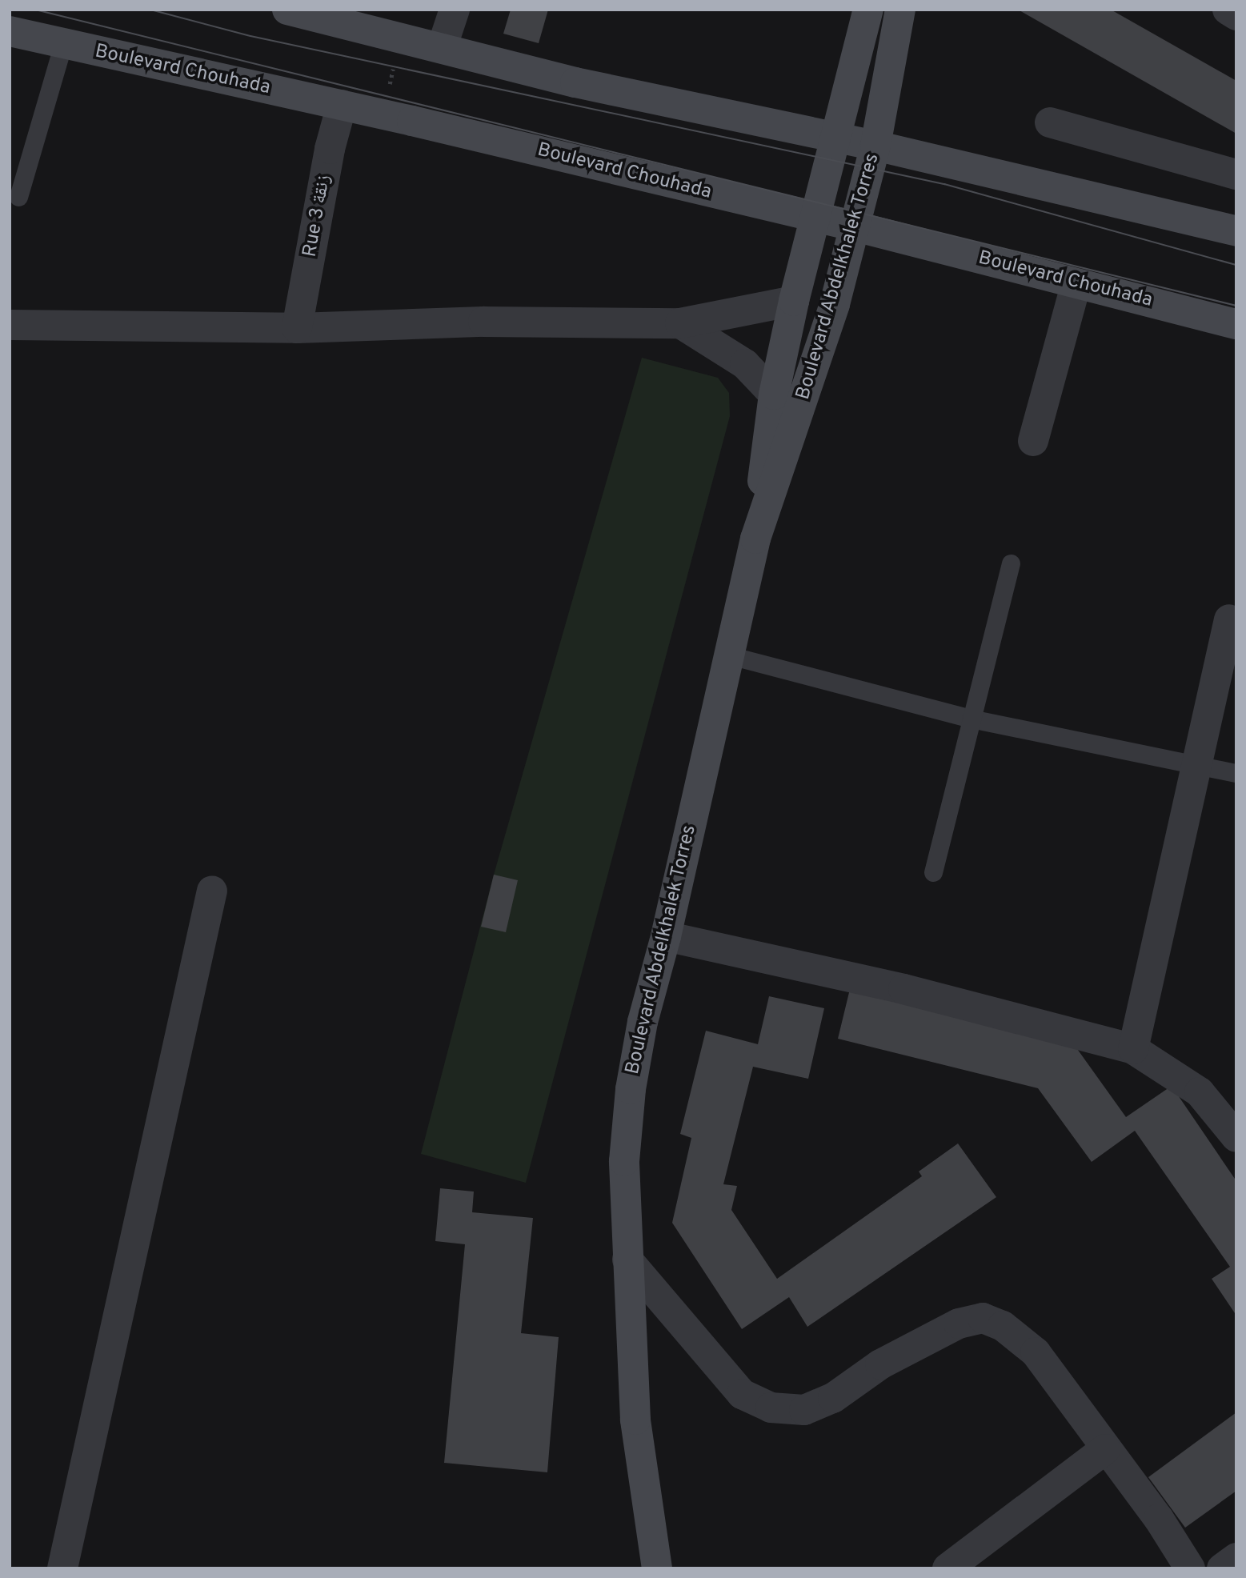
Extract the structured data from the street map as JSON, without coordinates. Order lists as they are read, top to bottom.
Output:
{
  "streets": {
    "street": ["Boulevard Chouhada", "Rue 3 زنقة", "Boulevard Abdelkhalek Torres"]
  },
  "crossings": [
    ["Boulevard Chouhada", "Rue 3 زنقة"],
    ["Boulevard Chouhada", "Boulevard Abdelkhalek Torres"]
  ]
}
